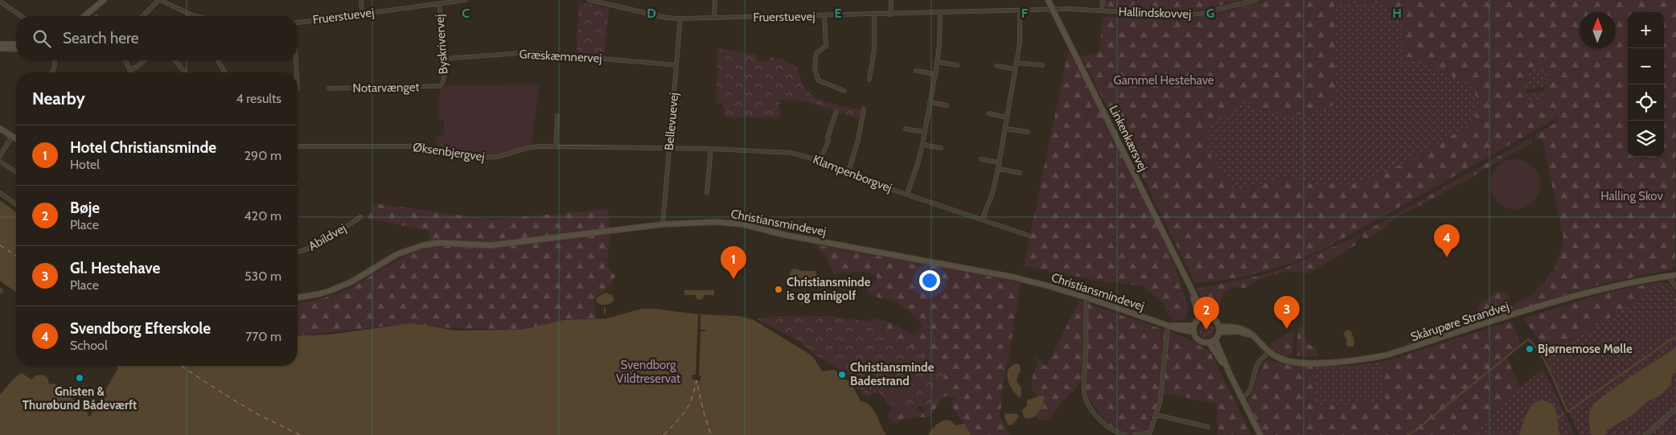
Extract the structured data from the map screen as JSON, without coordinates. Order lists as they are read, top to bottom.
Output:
{
  "streets": {
    "street": [
      "Hallindskovvej",
      "Fruerstuevej",
      "Byskrivervej",
      "Græskæmnervej",
      "Notarvænget",
      "Bellevuevej",
      "Linkenkærsvej",
      "Øksenbjergvej",
      "Klampenborgvej",
      "Christiansmindevej",
      "Abildvej",
      "Skårupøre Strandvej"
    ]
  },
  "crossings": [
    ["Hallindskovvej", "Fruerstuevej"],
    ["Hallindskovvej", "Linkenkærsvej"],
    ["Fruerstuevej", "Byskrivervej"],
    ["Fruerstuevej", "Bellevuevej"],
    ["Fruerstuevej", "Linkenkærsvej"],
    ["Byskrivervej", "Græskæmnervej"],
    ["Byskrivervej", "Notarvænget"],
    ["Græskæmnervej", "Bellevuevej"],
    ["Bellevuevej", "Øksenbjergvej"],
    ["Bellevuevej", "Klampenborgvej"],
    ["Bellevuevej", "Christiansmindevej"],
    ["Linkenkærsvej", "Christiansmindevej"],
    ["Linkenkærsvej", "Skårupøre Strandvej"],
    ["Øksenbjergvej", "Klampenborgvej"],
    ["Christiansmindevej", "Skårupøre Strandvej"]
  ],
  "parks": ["Gammel Hestehave", "Halling Skov", "Svendborg Vildtreservat"],
  "places": [
    "Christiansminde is og minigolf",
    "Bjørnemose Mølle",
    "Christiansminde Badestrand",
    "Gnisten & Thurøbund Bådeværft"
  ],
  "north": "top",
  "page": {
    "map_buttons": ["+", "−"],
    "search": "Search here",
    "heading": ["Nearby", "4 results"],
    "list": [
      {
        "mark": "1",
        "name": "Hotel Christiansminde",
        "note": "Hotel",
        "value": "290 m"
      },
      {
        "mark": "2",
        "name": "Bøje",
        "note": "Place",
        "value": "420 m"
      },
      {
        "mark": "3",
        "name": "Gl. Hestehave",
        "note": "Place",
        "value": "530 m"
      },
      {
        "mark": "4",
        "name": "Svendborg Efterskole",
        "note": "School",
        "value": "770 m"
      }
    ],
    "pins": [
      "4",
      "1",
      "3",
      "2"
    ]
  },
  "grid": {
    "columns": [
      "C",
      "D",
      "E",
      "F",
      "G",
      "H"
    ]
  }
}
